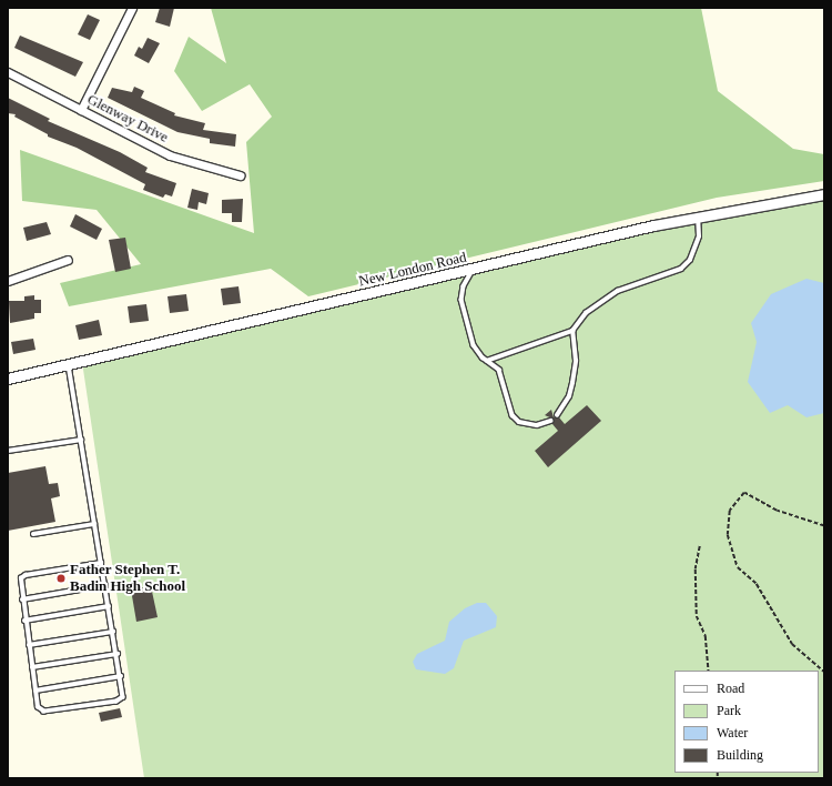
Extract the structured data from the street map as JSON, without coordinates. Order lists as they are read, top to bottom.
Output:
{
  "streets": {
    "street": ["Glenway Drive", "New London Road"]
  },
  "places": ["Father Stephen T. Badin High School"],
  "legend": [
    "Road",
    "Park",
    "Water",
    "Building"
  ]
}
